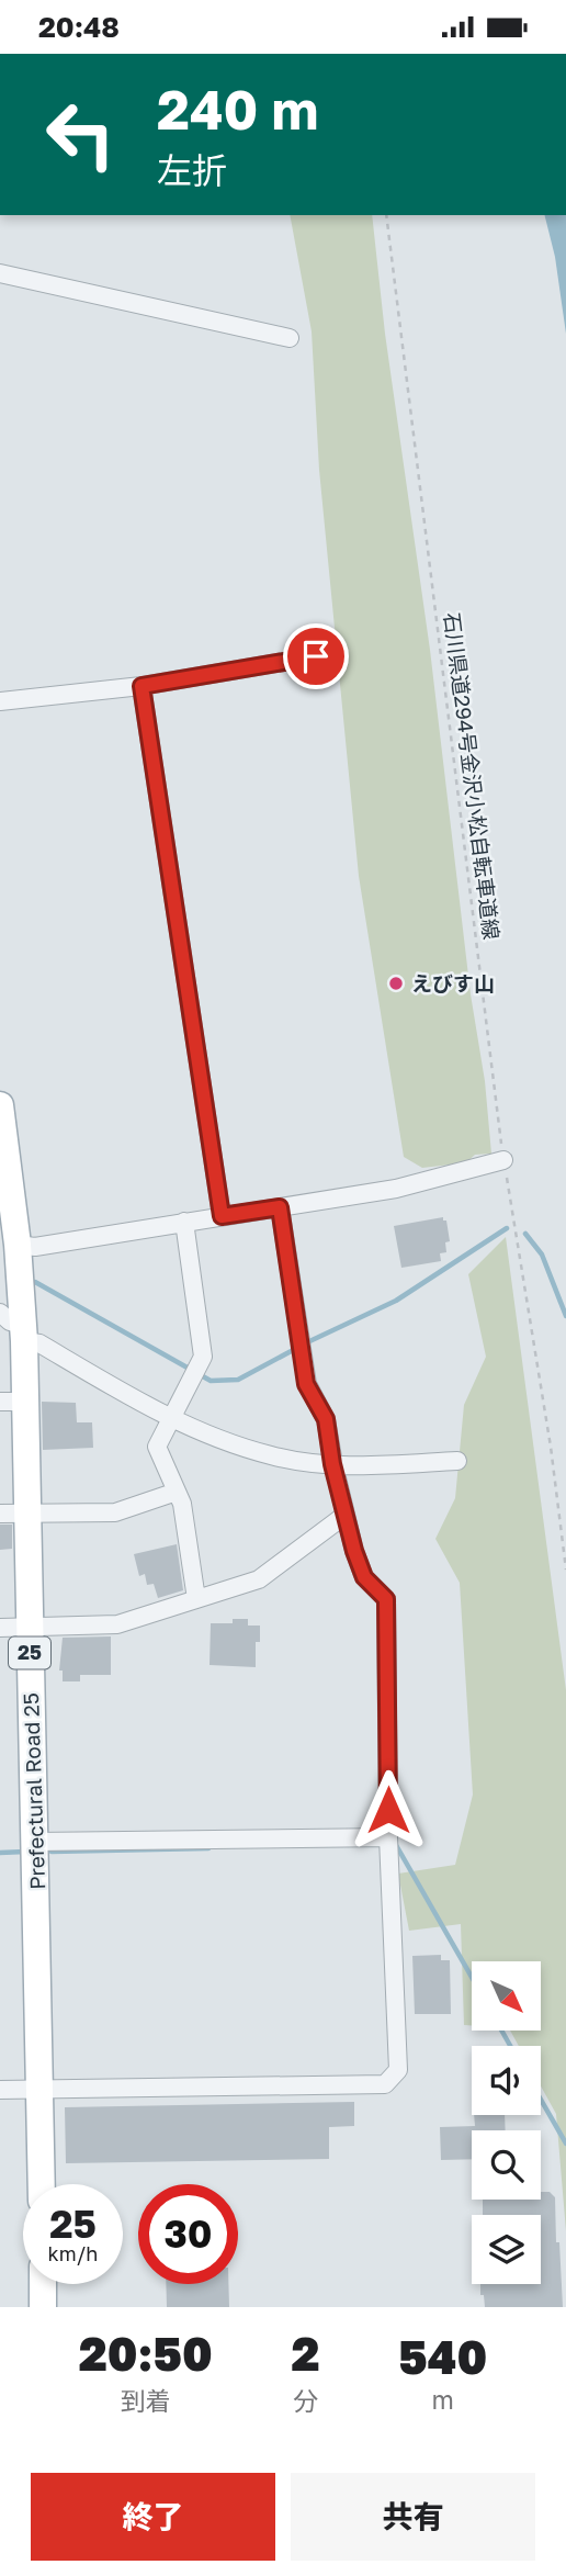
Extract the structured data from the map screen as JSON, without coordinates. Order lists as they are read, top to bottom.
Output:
{
  "streets": {
    "main road": ["25", "Prefectural Road 25"],
    "path": ["石川県道294号金沢小松自転車道線"]
  },
  "places": ["えびす山"],
  "north": "bottom right",
  "page": {
    "status": "20:48",
    "turn": ["240 m", "左折"],
    "speed": "25 km/h",
    "limit": "30",
    "eta": [
      "20:50",
      "到着",
      "2",
      "分",
      "540",
      "m"
    ],
    "buttons": ["終了", "共有"]
  }
}
